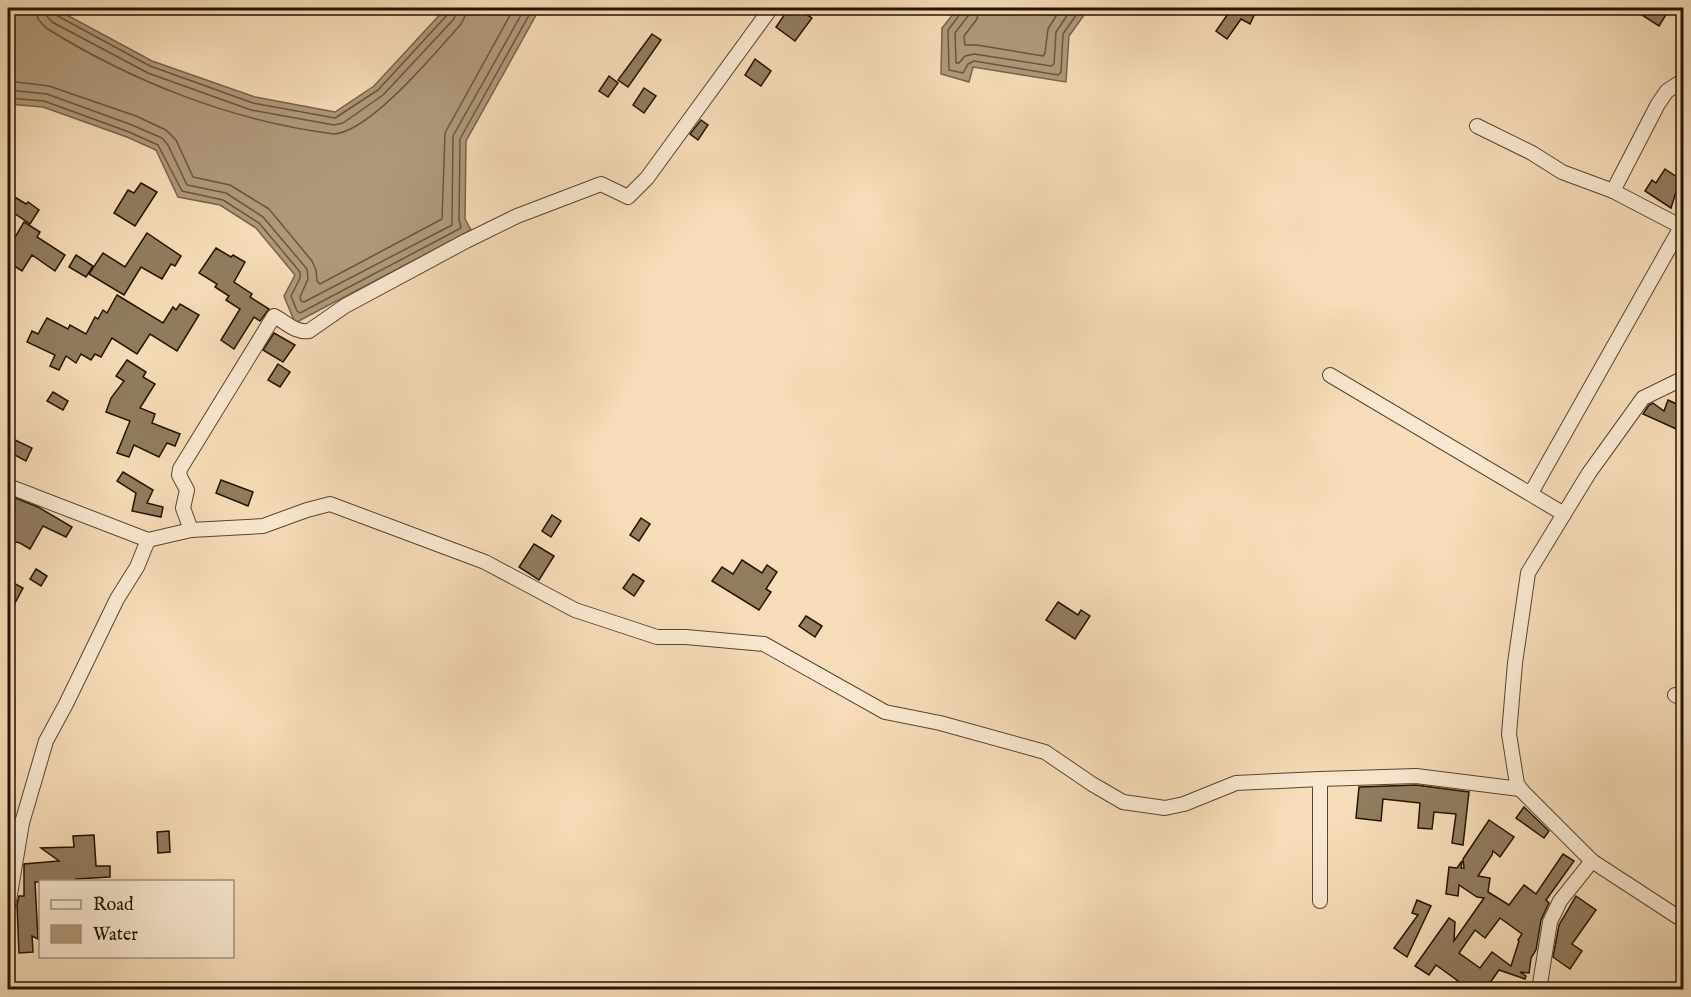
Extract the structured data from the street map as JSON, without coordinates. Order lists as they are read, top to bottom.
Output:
{
  "legend": ["Road", "Water"]
}
